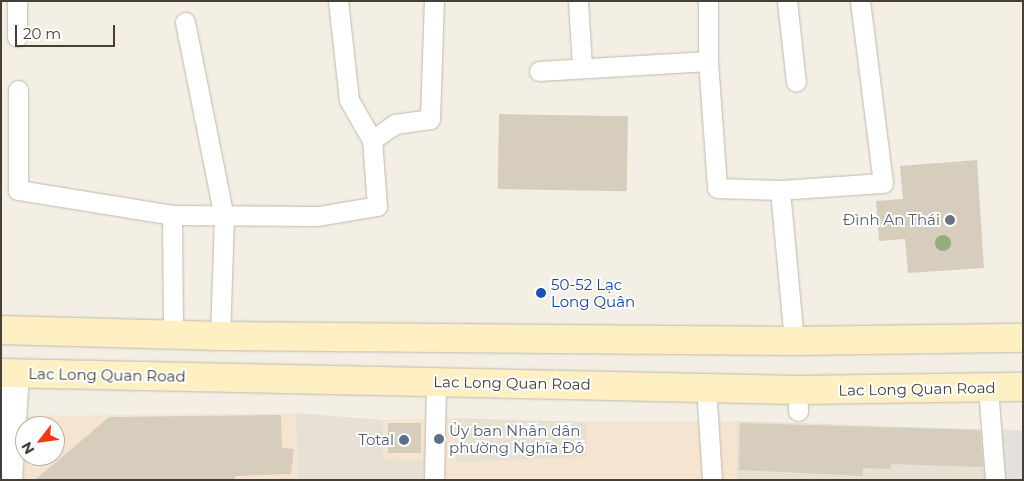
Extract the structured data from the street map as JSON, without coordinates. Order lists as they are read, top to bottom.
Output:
{
  "streets": {
    "main road": ["Lac Long Quan Road"]
  },
  "places": [
    "Đình An Thái",
    "50-52 Lạc Long Quân",
    "Ủy ban Nhân dân phường Nghĩa Đô",
    "Total"
  ],
  "scale_bar": "20 m",
  "north": "bottom left"
}
